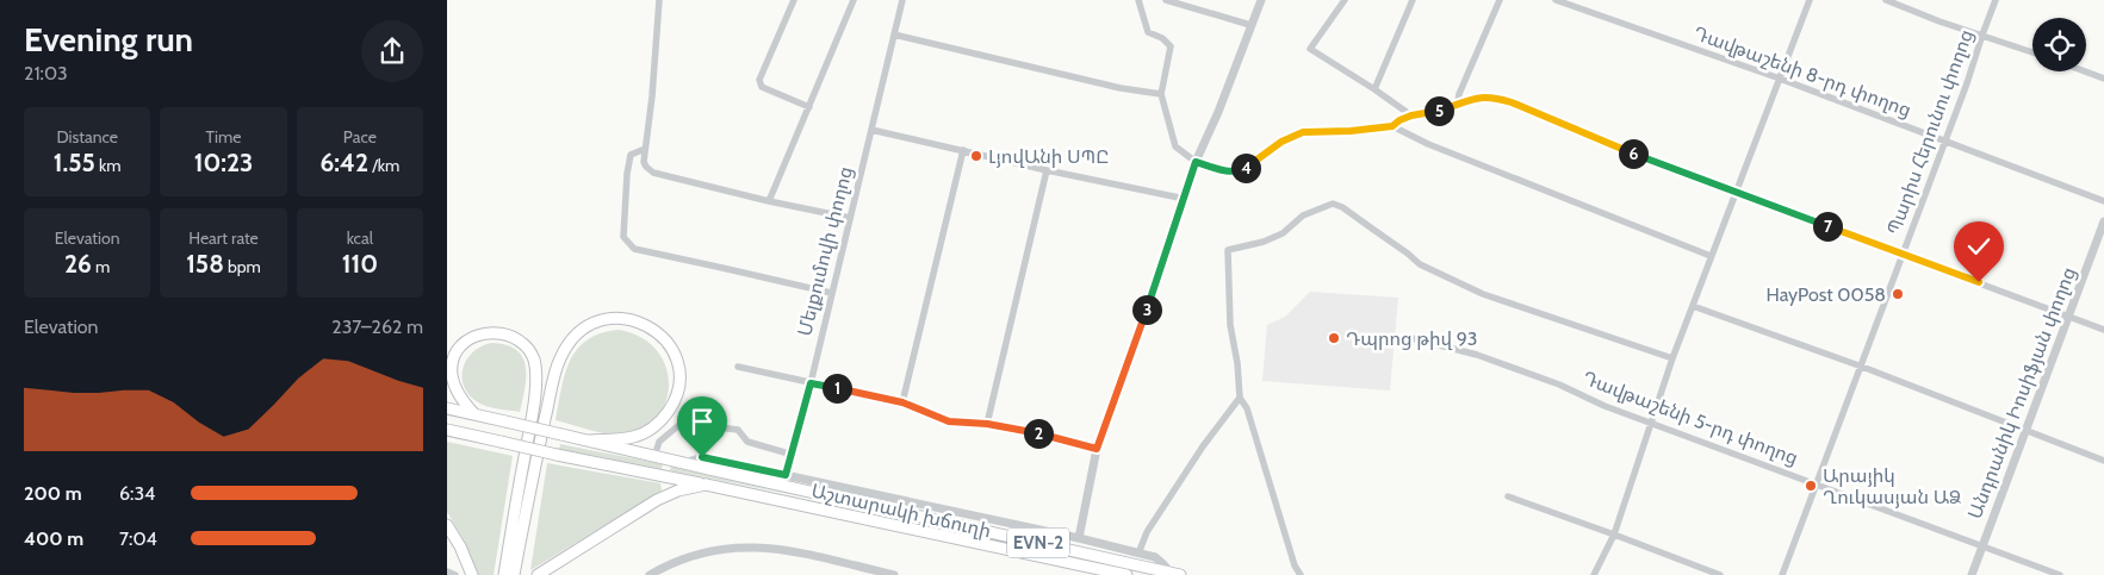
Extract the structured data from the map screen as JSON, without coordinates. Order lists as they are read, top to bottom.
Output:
{
  "streets": {
    "main road": ["Աշտարակի խճուղի", "EVN-2"],
    "street": [
      "Դավթաշենի 8-րդ փողոց",
      "Պարիս Հերունու փողոց",
      "Մելքումովի փողոց",
      "Անդրանիկ Իոսիֆյան փողոց",
      "Դավթաշենի 5-րդ փողոց"
    ]
  },
  "crossings": [
    ["Դավթաշենի 8-րդ փողոց", "Պարիս Հերունու փողոց"],
    ["Պարիս Հերունու փողոց", "Դավթաշենի 5-րդ փողոց"],
    ["Անդրանիկ Իոսիֆյան փողոց", "Դավթաշենի 5-րդ փողոց"]
  ],
  "places": [
    "ԼյովԱնի ՍՊԸ",
    "HayPost 0058",
    "Դպրոց թիվ 93",
    "Արայիկ Ղուկասյան ԱՁ"
  ],
  "page": {
    "heading": ["Evening run", "21:03"],
    "pins": [
      "5",
      "6",
      "4",
      "7",
      "3",
      "1",
      "2"
    ],
    "stats": [
      ["Distance", "1.55 km"],
      ["Time", "10:23"],
      ["Pace", "6:42 /km"],
      ["Elevation", "26 m"],
      ["Heart rate", "158 bpm"],
      ["kcal", "110"]
    ],
    "chart": ["Elevation", "237–262 m"],
    "list": [
      {
        "name": "200 m",
        "note": "6:34"
      },
      {
        "name": "400 m",
        "note": "7:04"
      }
    ]
  }
}
